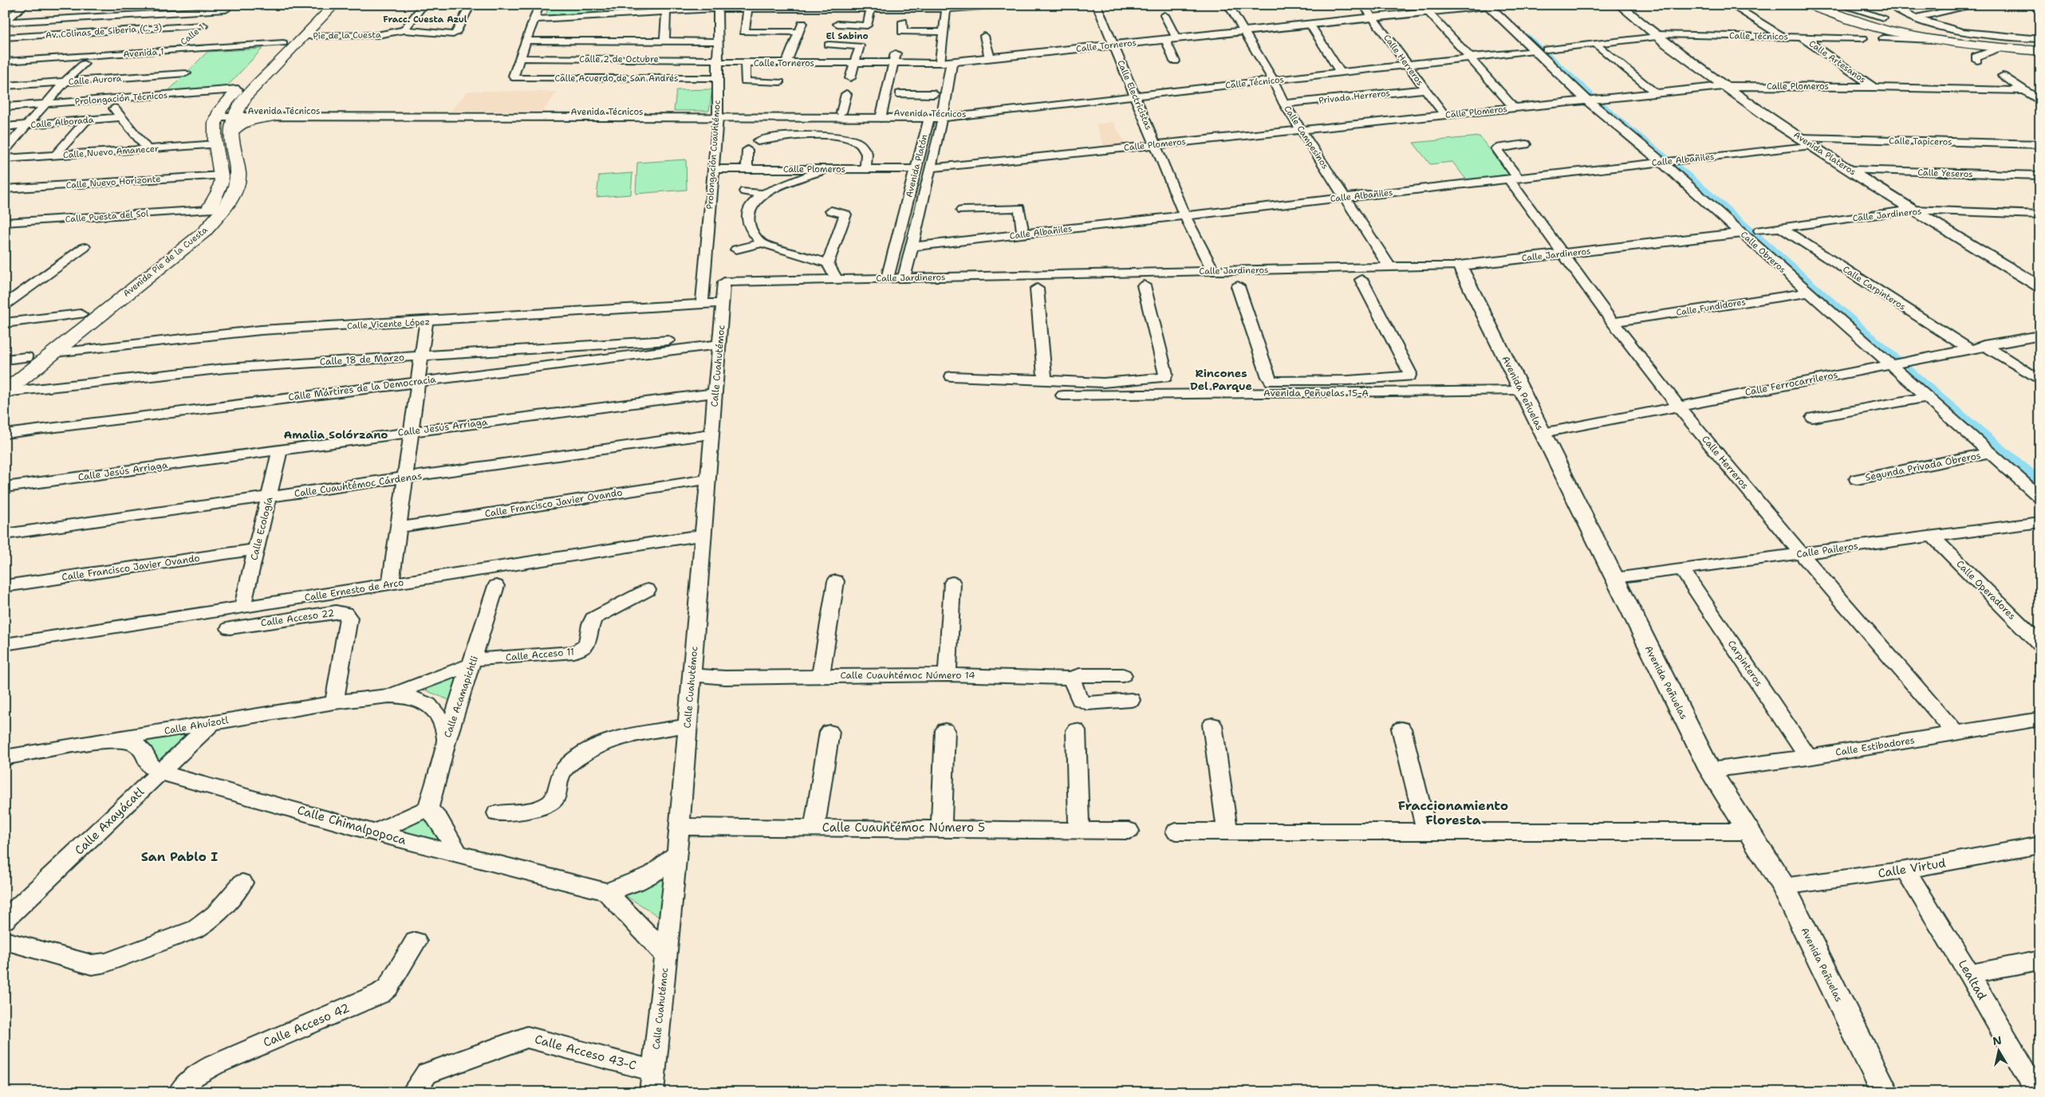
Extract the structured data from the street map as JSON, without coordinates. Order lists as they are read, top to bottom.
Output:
{
  "streets": {
    "main road": ["Avenida Pie de la Cuesta"],
    "street": [
      "Av. Colinas de Siberia (C. 3)",
      "Calle 1",
      "Pie de la Cuesta",
      "Calle Técnicos",
      "Calle Torneros",
      "Avenida 1",
      "Calle 2 de Octubre",
      "Calle Herreros",
      "Calle Artesanos",
      "Calle Acuerdo de San Andrés",
      "Calle Aurora",
      "Calle Plomeros",
      "Calle Electricistas",
      "Privada Herreros",
      "Prolongación Técnicos",
      "Avenida Técnicos",
      "Calle Alborada",
      "Calle Campesinos",
      "Calle Tapiceros",
      "Calle Nuevo Amanecer",
      "Avenida Plateros",
      "Prolongación Cuauhtémoc",
      "Calle Albañiles",
      "Avenida Platón",
      "Calle Yeseros",
      "Calle Nuevo Horizonte",
      "Calle Jardineros",
      "Calle Puesta del Sol",
      "Calle Obreros",
      "Calle Carpinteros",
      "Calle Fundidores",
      "Calle Vicente López",
      "Calle 18 de Marzo",
      "Calle Cuahutémoc",
      "Calle Ferrocarrileros",
      "Calle Mártires de la Democracia",
      "Avenida Peñuelas 15-A",
      "Avenida Peñuelas",
      "Calle Jesús Arriaga",
      "Segunda Privada Obreros",
      "Calle Cuauhtémoc Cárdenas",
      "Calle Francisco Javier Ovando",
      "Calle Ecología",
      "Calle Paileros",
      "Calle Ernesto de Arco",
      "Calle Operadores",
      "Calle Acceso 22",
      "Calle Acceso 11",
      "Carpinteros",
      "Calle Cuauhtémoc Número 14",
      "Calle Acamapichtli",
      "Calle Ahuízotl",
      "Calle Estibadores",
      "Calle Axayácatl",
      "Calle Chimalpopoca",
      "Calle Cuauhtémoc Número 5",
      "Calle Virtud",
      "Lealtad",
      "Calle Acceso 42",
      "Calle Acceso 43-C"
    ]
  },
  "crossings": [
    ["Av. Colinas de Siberia (C. 3)", "Calle 1"],
    ["Calle 1", "Avenida 1"],
    ["Pie de la Cuesta", "Avenida Pie de la Cuesta"],
    ["Calle Técnicos", "Calle Herreros"],
    ["Calle Técnicos", "Calle Artesanos"],
    ["Calle Técnicos", "Calle Electricistas"],
    ["Calle Técnicos", "Avenida Técnicos"],
    ["Calle Técnicos", "Calle Campesinos"],
    ["Calle Técnicos", "Avenida Plateros"],
    ["Calle Técnicos", "Calle Obreros"],
    ["Calle Torneros", "Calle 2 de Octubre"],
    ["Calle Torneros", "Calle Herreros"],
    ["Calle Torneros", "Calle Electricistas"],
    ["Calle Torneros", "Calle Campesinos"],
    ["Calle Torneros", "Prolongación Cuauhtémoc"],
    ["Calle Torneros", "Avenida Platón"],
    ["Calle Torneros", "Calle Obreros"],
    ["Avenida 1", "Avenida Pie de la Cuesta"],
    ["Calle 2 de Octubre", "Calle Acuerdo de San Andrés"],
    ["Calle 2 de Octubre", "Prolongación Cuauhtémoc"],
    ["Calle Herreros", "Calle Plomeros"],
    ["Calle Herreros", "Privada Herreros"],
    ["Calle Herreros", "Calle Albañiles"],
    ["Calle Herreros", "Calle Jardineros"],
    ["Calle Herreros", "Calle Fundidores"],
    ["Calle Herreros", "Calle Ferrocarrileros"],
    ["Calle Herreros", "Calle Paileros"],
    ["Calle Herreros", "Calle Estibadores"],
    ["Calle Artesanos", "Calle Plomeros"],
    ["Calle Acuerdo de San Andrés", "Prolongación Cuauhtémoc"],
    ["Calle Plomeros", "Calle Electricistas"],
    ["Calle Plomeros", "Calle Campesinos"],
    ["Calle Plomeros", "Avenida Plateros"],
    ["Calle Plomeros", "Prolongación Cuauhtémoc"],
    ["Calle Plomeros", "Avenida Platón"],
    ["Calle Plomeros", "Calle Obreros"],
    ["Calle Electricistas", "Calle Albañiles"],
    ["Calle Electricistas", "Calle Jardineros"],
    ["Privada Herreros", "Calle Campesinos"],
    ["Prolongación Técnicos", "Avenida Pie de la Cuesta"],
    ["Avenida Técnicos", "Prolongación Cuauhtémoc"],
    ["Avenida Técnicos", "Avenida Platón"],
    ["Avenida Técnicos", "Avenida Pie de la Cuesta"],
    ["Calle Campesinos", "Calle Albañiles"],
    ["Calle Campesinos", "Calle Jardineros"],
    ["Calle Tapiceros", "Avenida Plateros"],
    ["Calle Nuevo Amanecer", "Avenida Pie de la Cuesta"],
    ["Avenida Plateros", "Calle Albañiles"],
    ["Avenida Plateros", "Calle Yeseros"],
    ["Avenida Plateros", "Calle Jardineros"],
    ["Prolongación Cuauhtémoc", "Calle Vicente López"],
    ["Calle Albañiles", "Avenida Platón"],
    ["Calle Albañiles", "Calle Obreros"],
    ["Avenida Platón", "Calle Jardineros"],
    ["Calle Nuevo Horizonte", "Avenida Pie de la Cuesta"],
    ["Calle Jardineros", "Calle Obreros"],
    ["Calle Jardineros", "Calle Carpinteros"],
    ["Calle Jardineros", "Calle Cuahutémoc"],
    ["Calle Jardineros", "Avenida Peñuelas"],
    ["Calle Puesta del Sol", "Avenida Pie de la Cuesta"],
    ["Calle Obreros", "Calle Fundidores"],
    ["Calle Obreros", "Calle Ferrocarrileros"],
    ["Calle Obreros", "Segunda Privada Obreros"],
    ["Avenida Pie de la Cuesta", "Calle Vicente López"],
    ["Avenida Pie de la Cuesta", "Calle 18 de Marzo"],
    ["Calle Carpinteros", "Calle Ferrocarrileros"],
    ["Calle Vicente López", "Calle Cuahutémoc"],
    ["Calle 18 de Marzo", "Calle Cuahutémoc"],
    ["Calle 18 de Marzo", "Calle Mártires de la Democracia"],
    ["Calle Cuahutémoc", "Calle Mártires de la Democracia"],
    ["Calle Cuahutémoc", "Calle Jesús Arriaga"],
    ["Calle Cuahutémoc", "Calle Cuauhtémoc Cárdenas"],
    ["Calle Cuahutémoc", "Calle Francisco Javier Ovando"],
    ["Calle Cuahutémoc", "Calle Ernesto de Arco"],
    ["Calle Cuahutémoc", "Calle Cuauhtémoc Número 14"],
    ["Calle Cuahutémoc", "Calle Cuauhtémoc Número 5"],
    ["Calle Cuahutémoc", "Calle Acceso 43-C"],
    ["Calle Ferrocarrileros", "Avenida Peñuelas"],
    ["Avenida Peñuelas 15-A", "Avenida Peñuelas"],
    ["Avenida Peñuelas", "Calle Paileros"],
    ["Avenida Peñuelas", "Calle Estibadores"],
    ["Avenida Peñuelas", "Calle Virtud"],
    ["Calle Jesús Arriaga", "Calle Ecología"],
    ["Calle Cuauhtémoc Cárdenas", "Calle Ecología"],
    ["Calle Francisco Javier Ovando", "Calle Ecología"],
    ["Calle Ecología", "Calle Ernesto de Arco"],
    ["Calle Paileros", "Calle Operadores"],
    ["Calle Paileros", "Carpinteros"],
    ["Calle Acceso 22", "Calle Ahuízotl"],
    ["Calle Acceso 11", "Calle Acamapichtli"],
    ["Calle Acceso 11", "Calle Ahuízotl"],
    ["Carpinteros", "Calle Estibadores"],
    ["Calle Acamapichtli", "Calle Ahuízotl"],
    ["Calle Ahuízotl", "Calle Axayácatl"],
    ["Calle Ahuízotl", "Calle Chimalpopoca"],
    ["Calle Axayácatl", "Calle Chimalpopoca"],
    ["Calle Virtud", "Lealtad"]
  ],
  "districts": [
    "Fracc. Cuesta Azul",
    "El Sabino",
    "Rincones Del Parque",
    "Amalia Solórzano",
    "Fraccionamiento Floresta",
    "San Pablo I"
  ],
  "north": "top"
}
